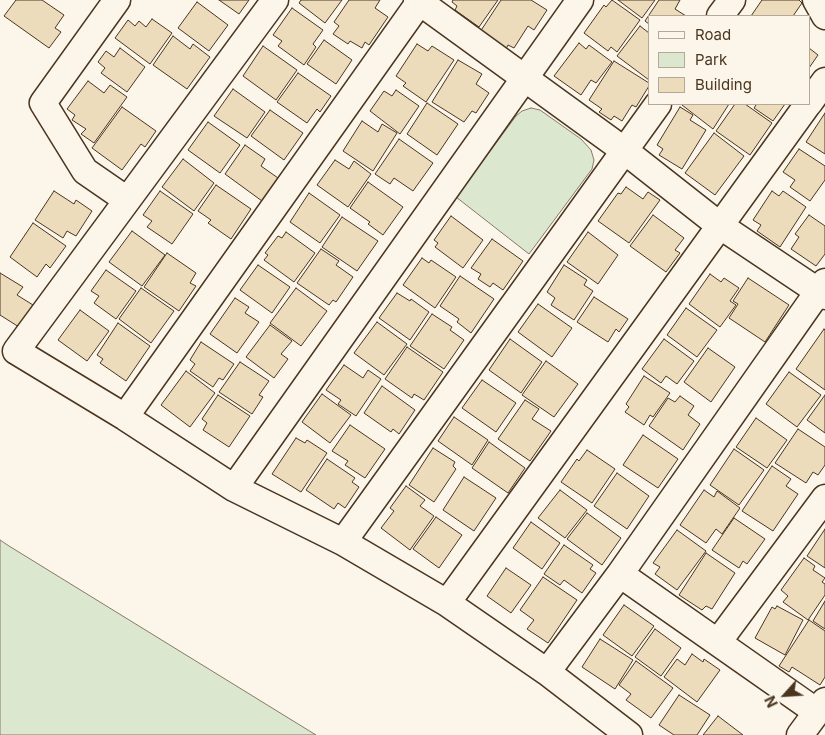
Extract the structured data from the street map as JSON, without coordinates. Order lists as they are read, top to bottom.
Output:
{
  "legend": ["Road", "Park", "Building"],
  "north": "bottom left"
}
